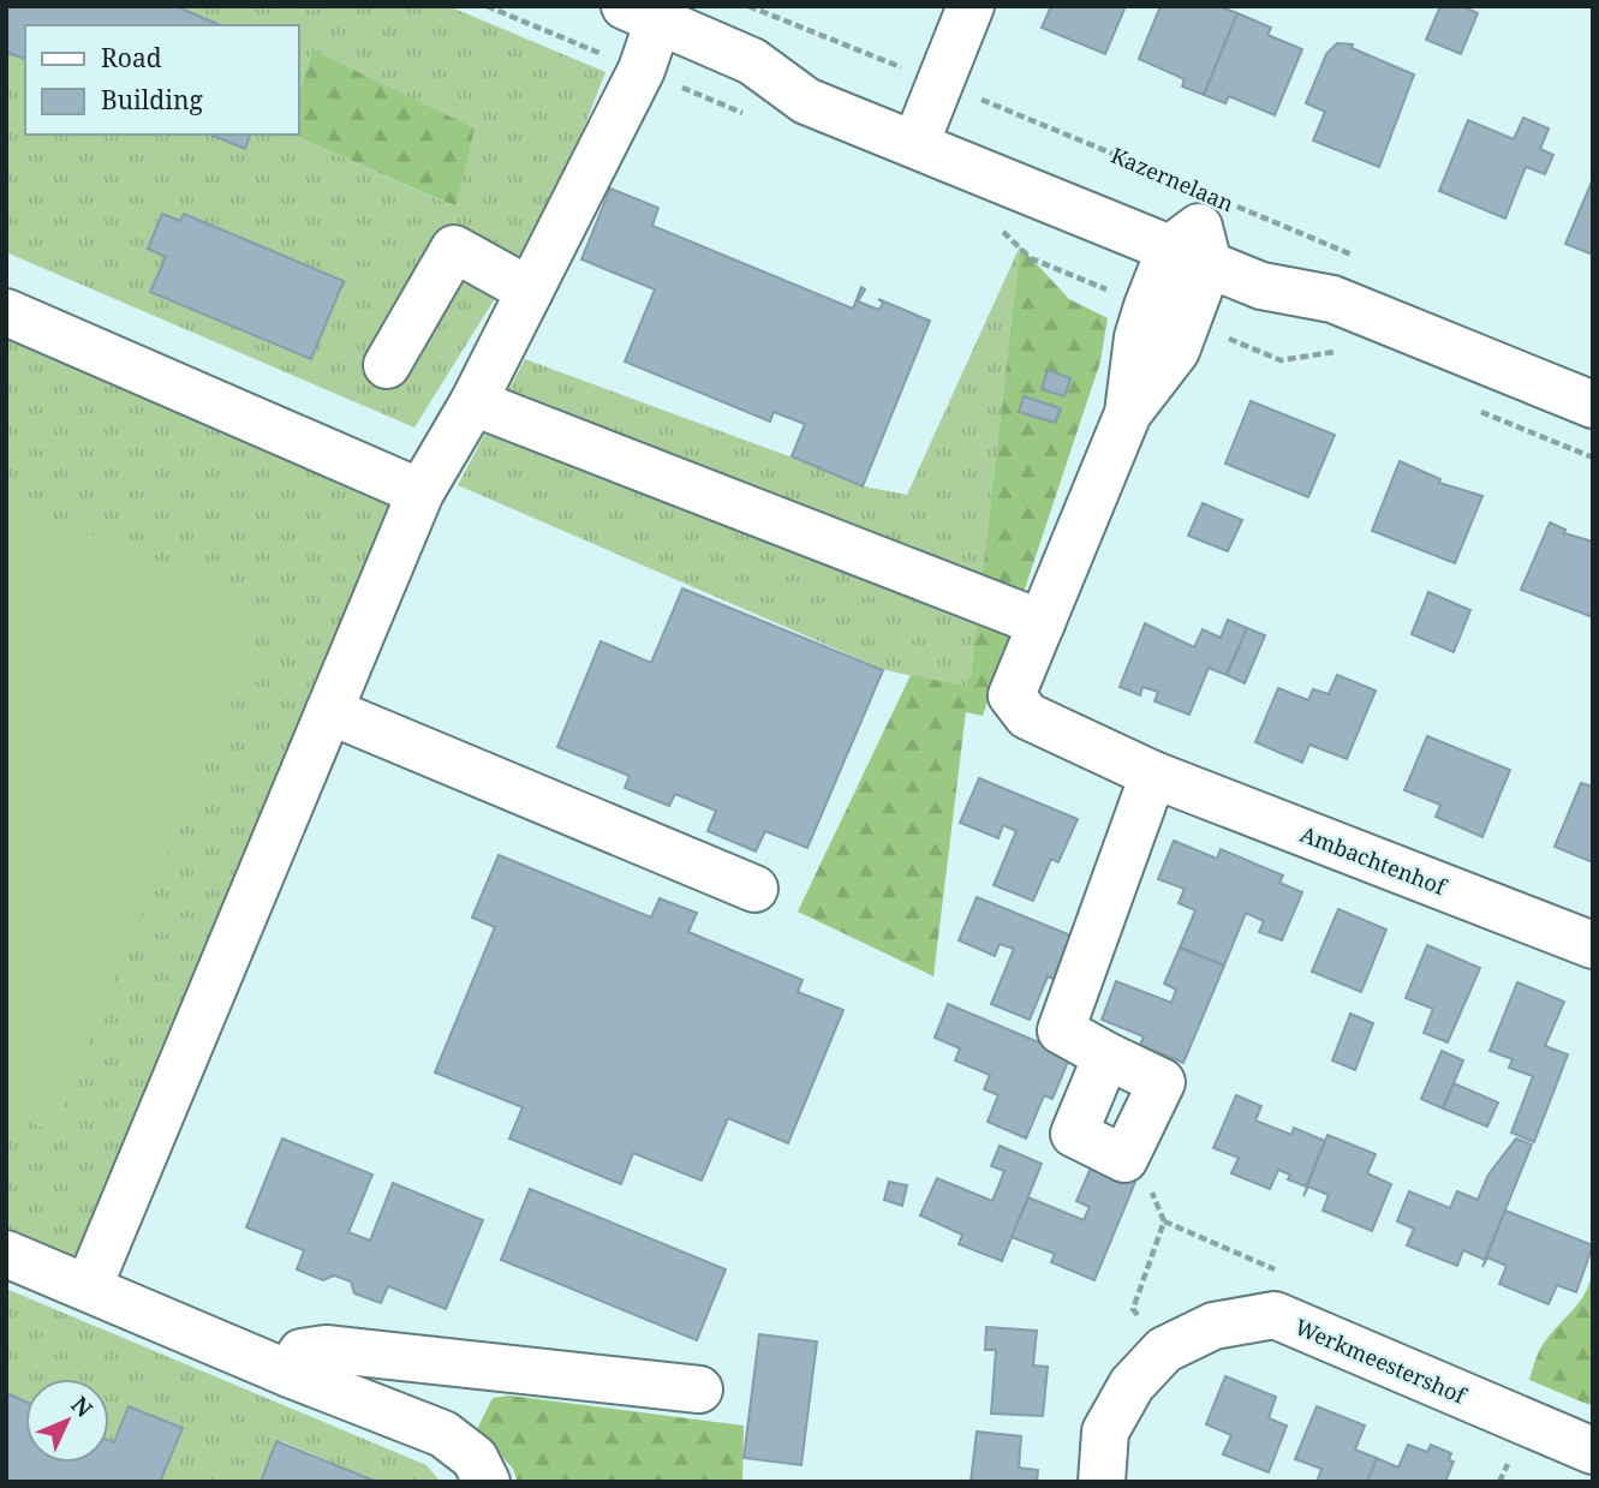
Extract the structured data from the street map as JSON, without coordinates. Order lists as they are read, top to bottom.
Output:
{
  "streets": {
    "street": ["Kazernelaan", "Ambachtenhof", "Werkmeestershof"]
  },
  "crossings": [
    ["Kazernelaan", "Ambachtenhof"]
  ],
  "legend": ["Road", "Building"],
  "north": "top right"
}
